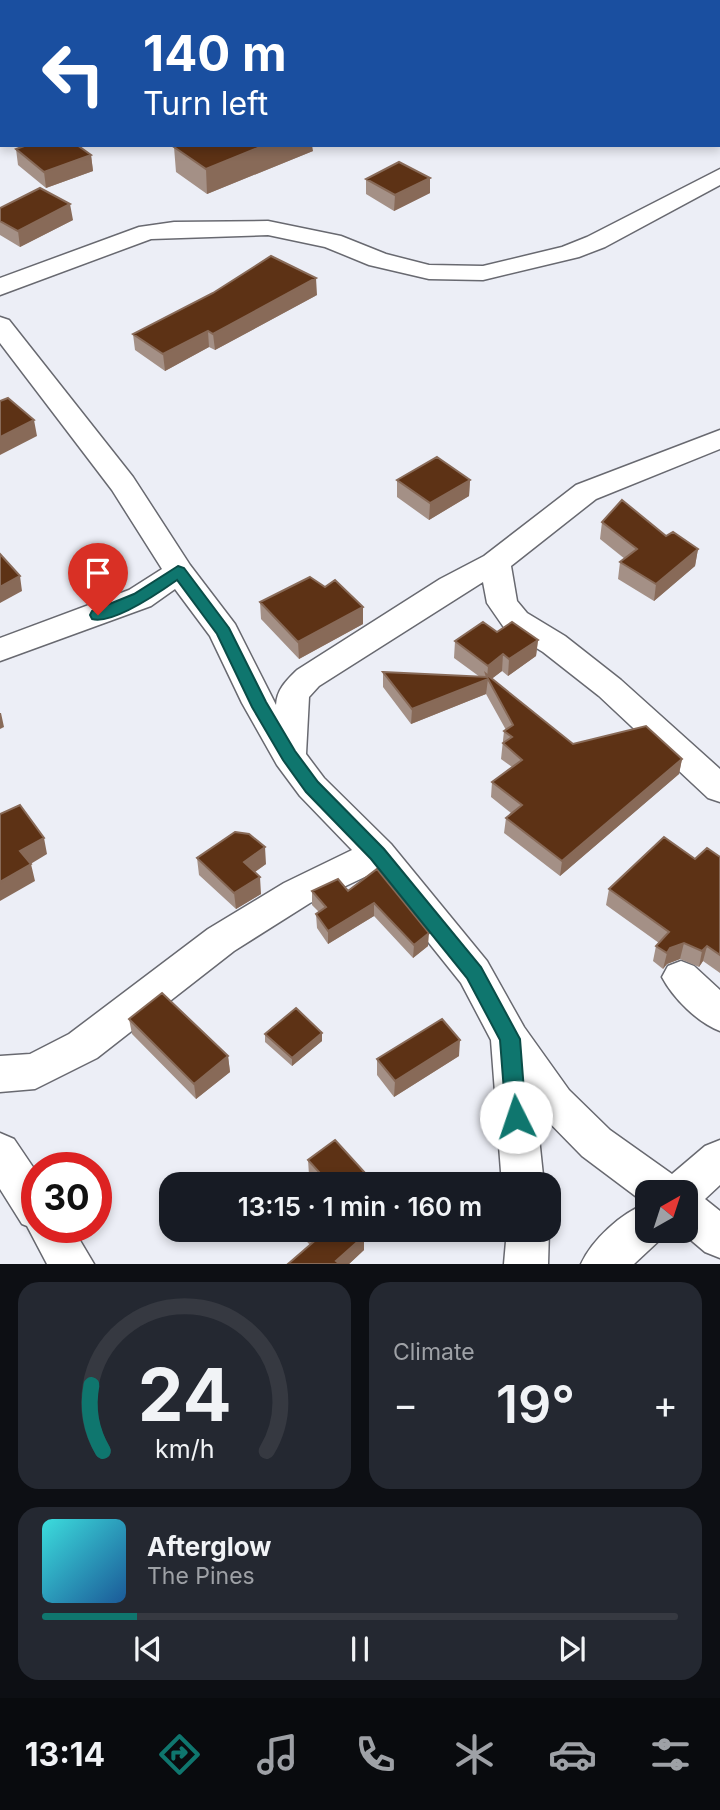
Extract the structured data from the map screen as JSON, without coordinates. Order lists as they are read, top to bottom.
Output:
{
  "north": "top right",
  "page": {
    "turn": ["140 m", "Turn left"],
    "limit": "30",
    "trip": "13:15 · 1 min · 160 m",
    "tile": "Climate",
    "heat": ["−", "19°", "+"],
    "song": ["Afterglow", "The Pines"],
    "tabs": "13:14",
    "gauge": ["24", "km/h"]
  }
}
